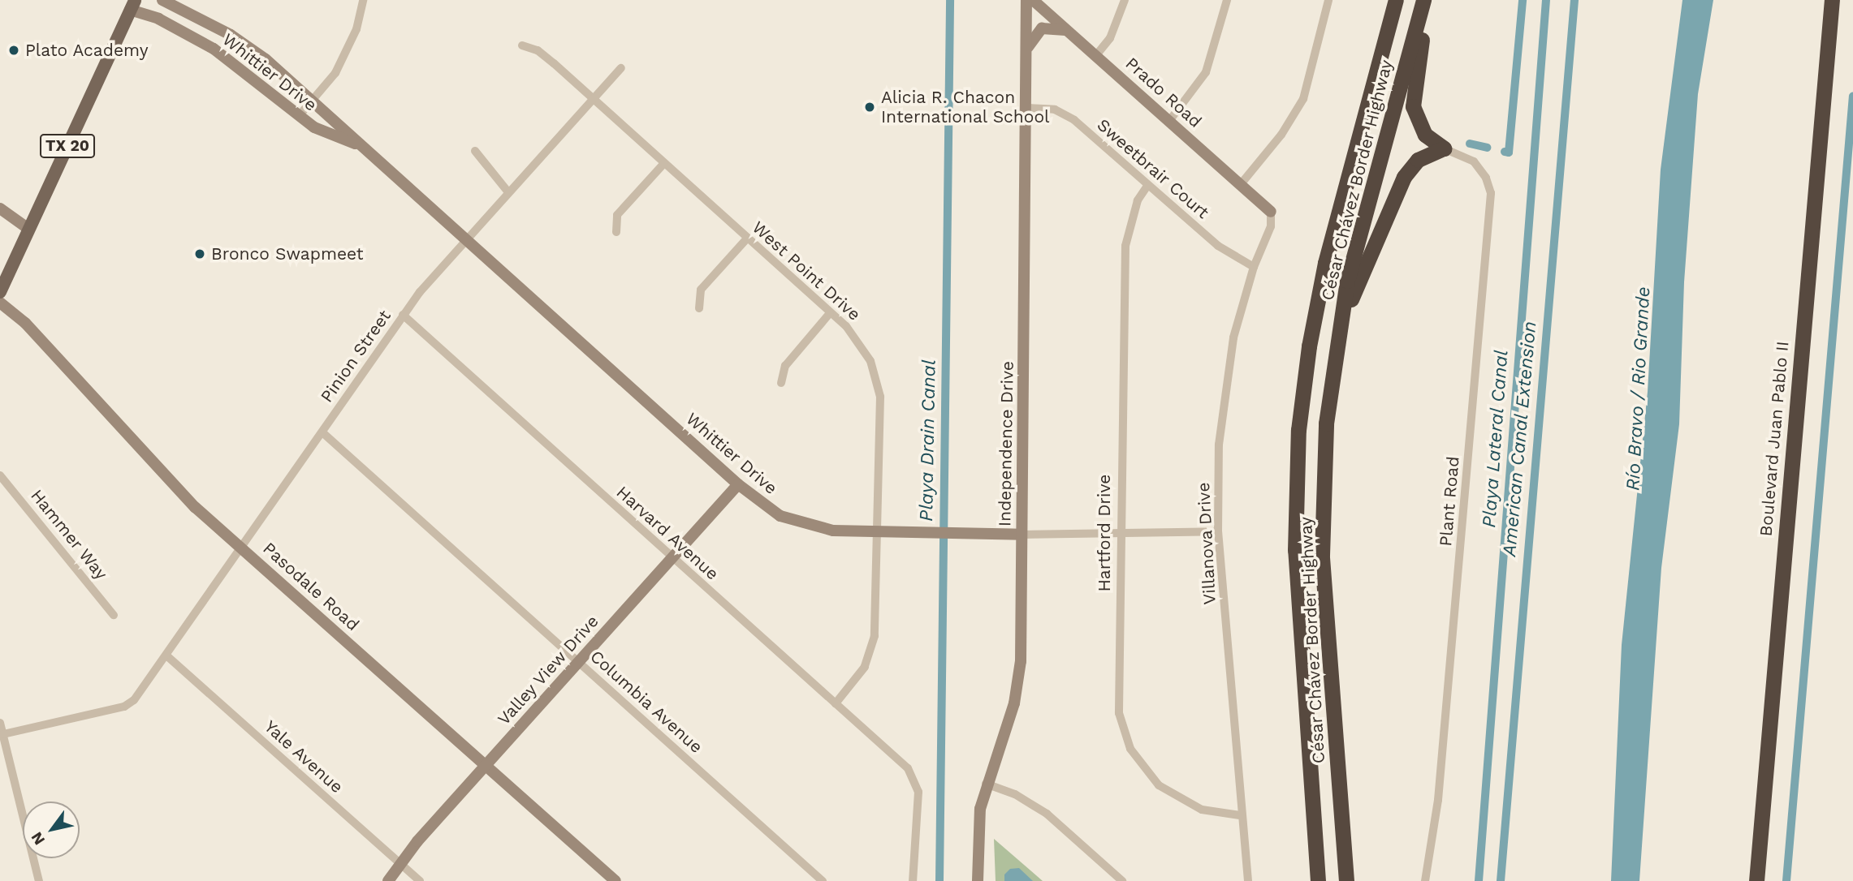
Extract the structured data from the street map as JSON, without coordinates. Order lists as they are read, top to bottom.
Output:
{
  "streets": {
    "highway": ["César Chávez Border Highway", "Boulevard Juan Pablo II"],
    "main road": ["TX 20"],
    "street": [
      "Whittier Drive",
      "Prado Road",
      "Sweetbrair Court",
      "West Point Drive",
      "Pinion Street",
      "Independence Drive",
      "Plant Road",
      "Harvard Avenue",
      "Hartford Drive",
      "Hammer Way",
      "Villanova Drive",
      "Pasodale Road",
      "Valley View Drive",
      "Columbia Avenue",
      "Yale Avenue"
    ]
  },
  "crossings": [
    ["Whittier Drive", "TX 20"],
    ["Whittier Drive", "West Point Drive"],
    ["Whittier Drive", "Pinion Street"],
    ["Whittier Drive", "Independence Drive"],
    ["Whittier Drive", "Hartford Drive"],
    ["Whittier Drive", "Villanova Drive"],
    ["Whittier Drive", "Valley View Drive"],
    ["Prado Road", "Villanova Drive"],
    ["Sweetbrair Court", "Independence Drive"],
    ["Sweetbrair Court", "Hartford Drive"],
    ["Sweetbrair Court", "Villanova Drive"],
    ["West Point Drive", "Pinion Street"],
    ["West Point Drive", "Harvard Avenue"],
    ["Pinion Street", "Harvard Avenue"],
    ["Pinion Street", "Pasodale Road"],
    ["Pinion Street", "Columbia Avenue"],
    ["Pinion Street", "Yale Avenue"],
    ["Harvard Avenue", "Valley View Drive"],
    ["Hartford Drive", "Villanova Drive"],
    ["Pasodale Road", "Valley View Drive"],
    ["Valley View Drive", "Columbia Avenue"],
    ["Valley View Drive", "Yale Avenue"]
  ],
  "water": [
    "Río Bravo / Rio Grande",
    "Playa Lateral Canal",
    "American Canal Extension",
    "Playa Drain Canal"
  ],
  "places": ["Plato Academy", "Alicia R. Chacon International School", "Bronco Swapmeet"],
  "north": "bottom left"
}
